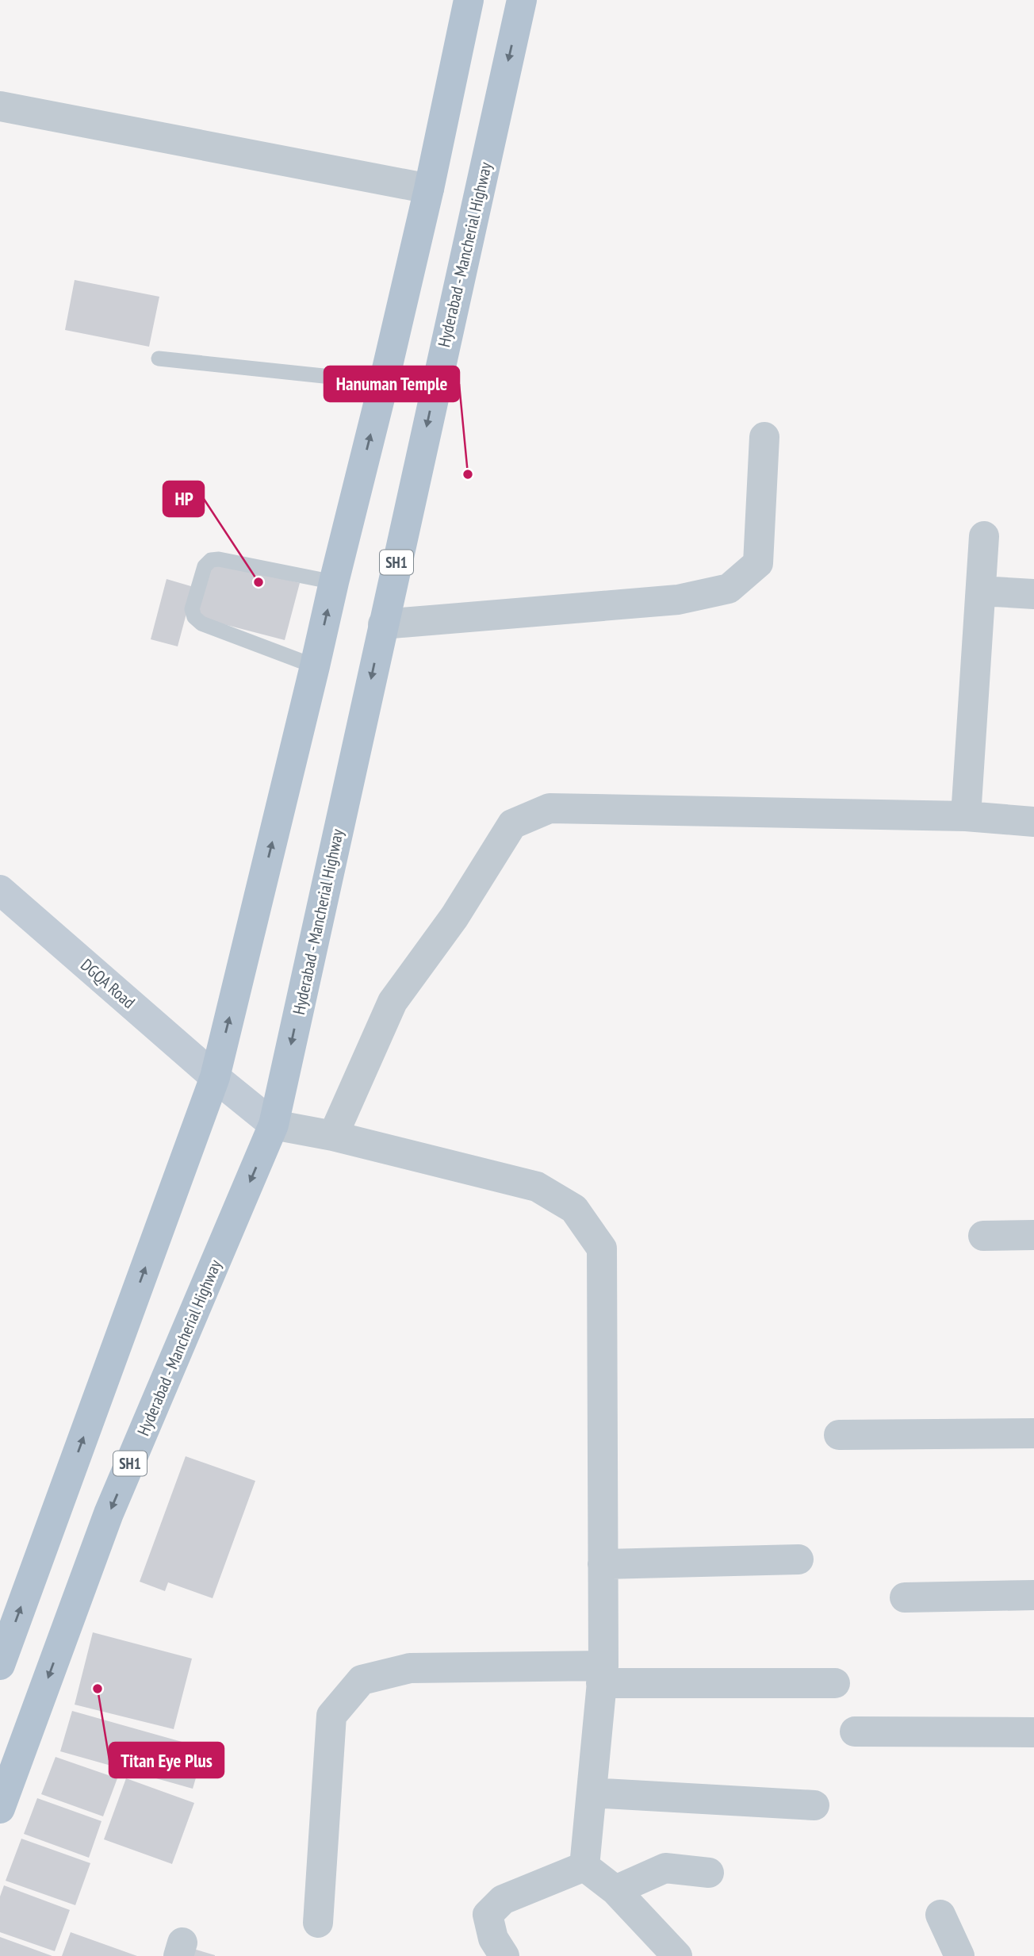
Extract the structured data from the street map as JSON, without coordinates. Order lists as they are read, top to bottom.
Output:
{
  "streets": {
    "main road": ["Hyderabad - Mancherial Highway", "SH1", "DGQA Road"]
  },
  "crossings": [
    ["Hyderabad - Mancherial Highway", "DGQA Road"]
  ],
  "places": ["Hanuman Temple", "HP", "Titan Eye Plus"]
}
